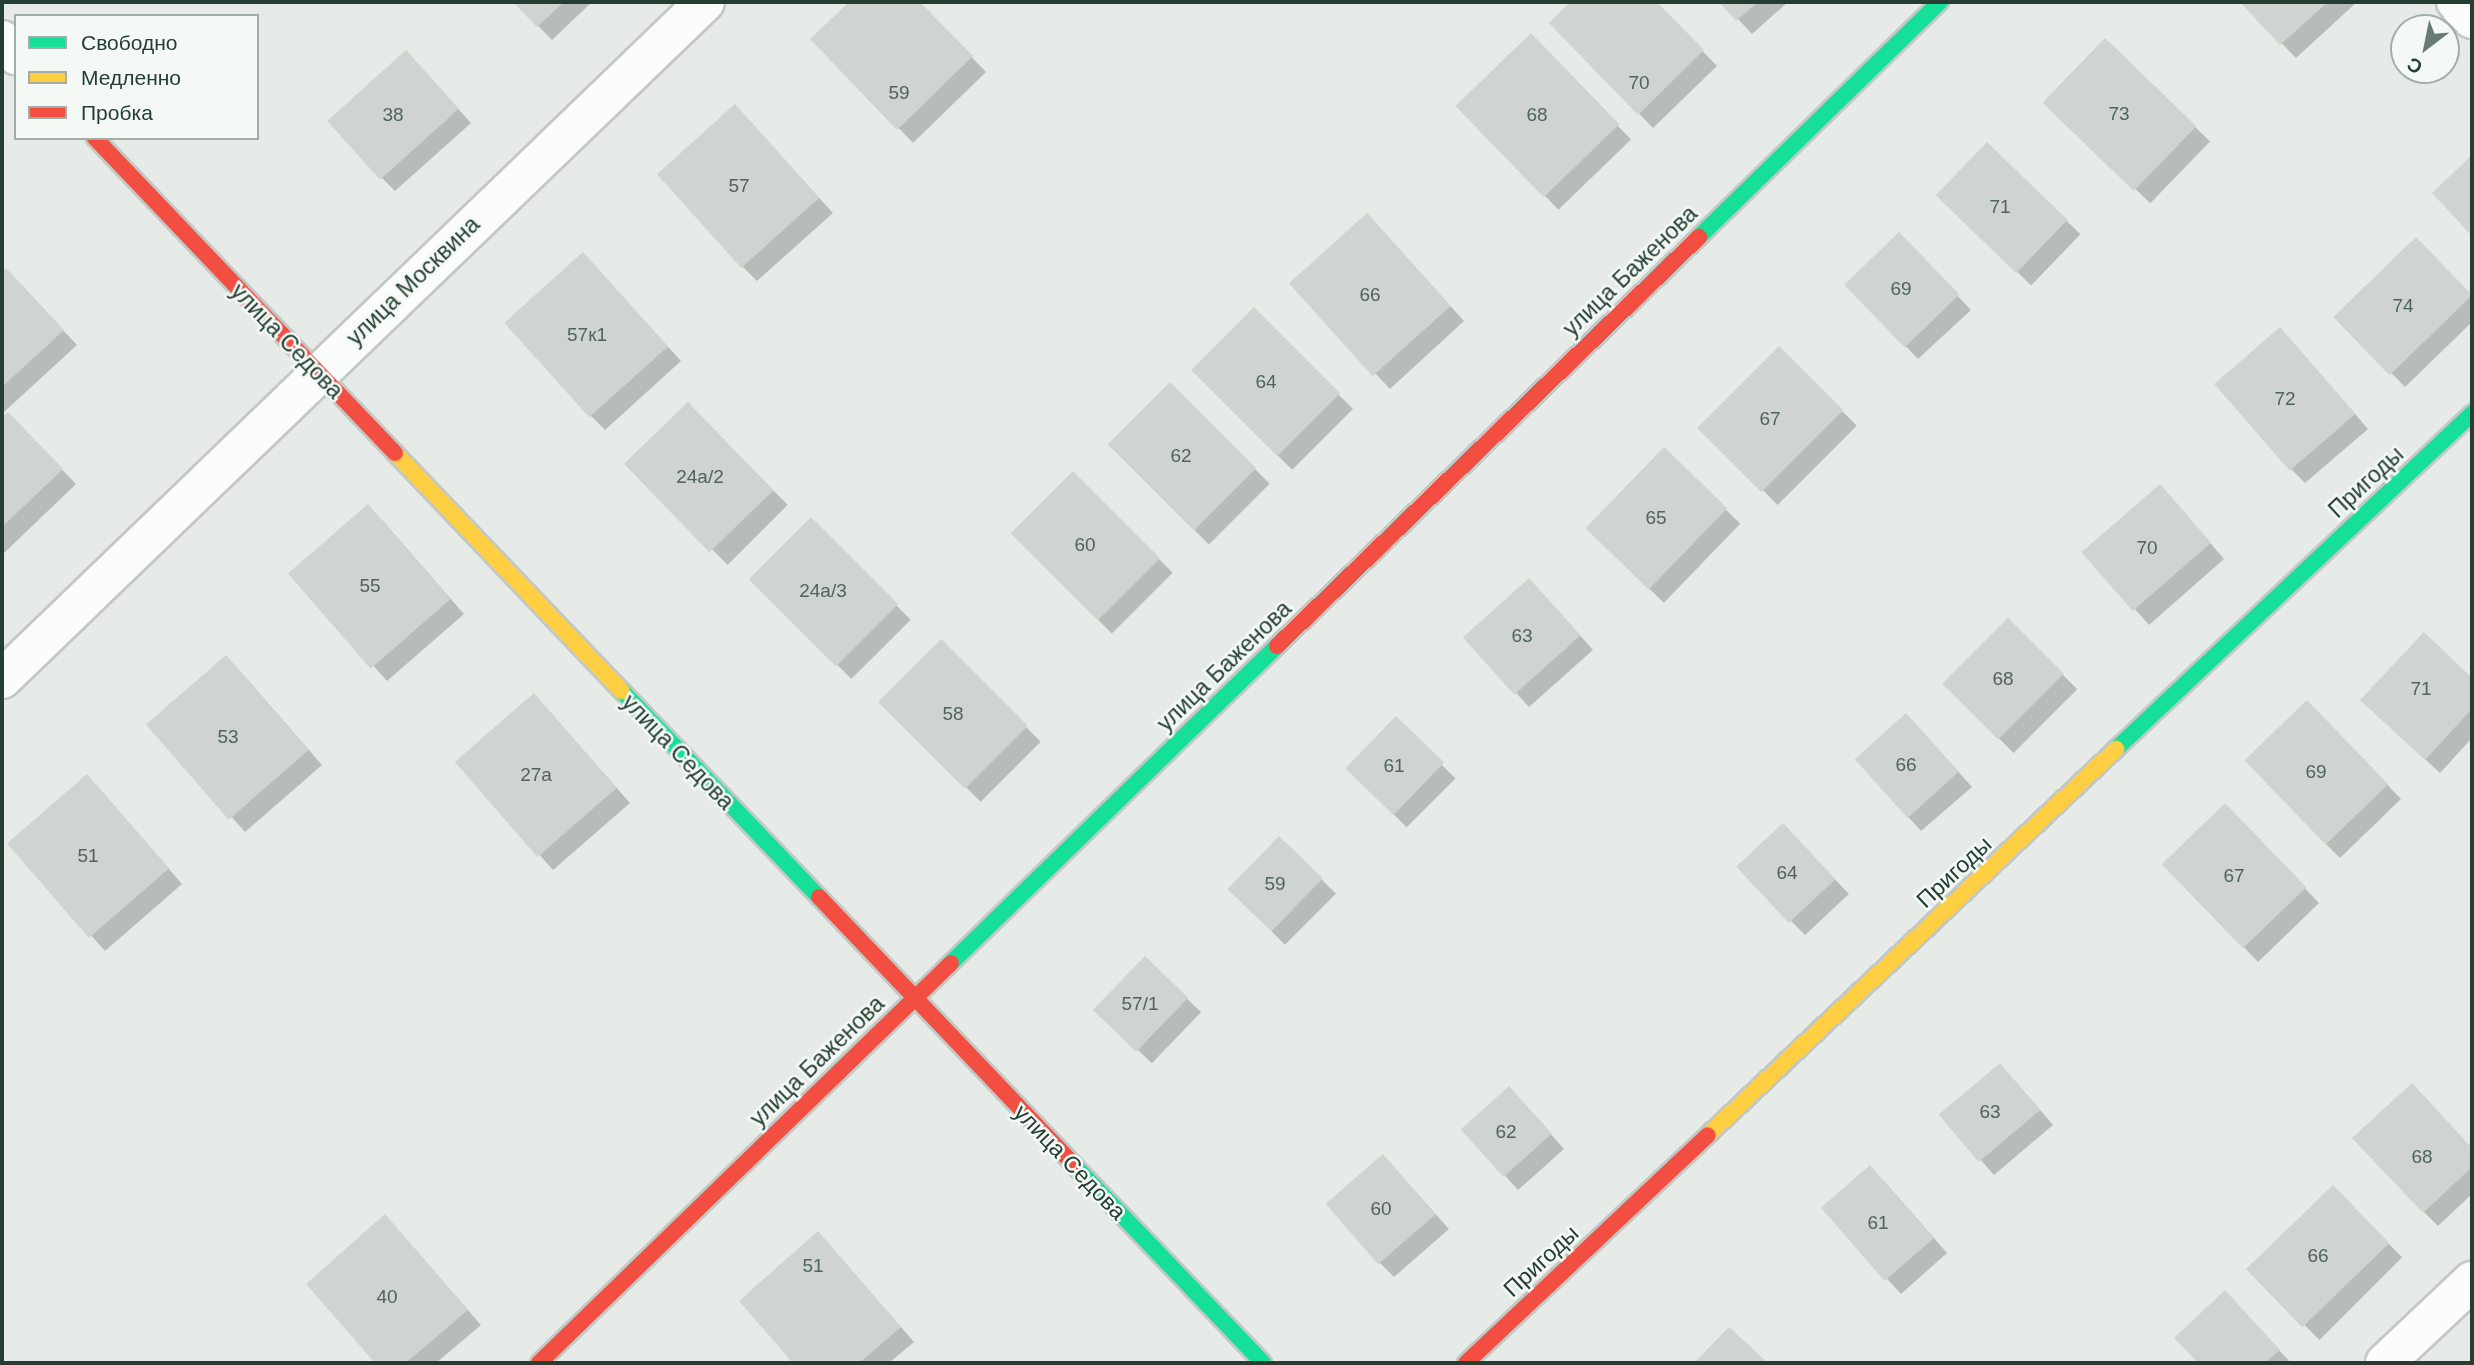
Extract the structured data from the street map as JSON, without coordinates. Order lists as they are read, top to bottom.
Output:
{
  "streets": {
    "street": [
      "улица Баженова",
      "улица Москвина",
      "улица Седова",
      "Пригоды"
    ]
  },
  "crossings": [
    ["улица Баженова", "улица Седова"],
    ["улица Москвина", "улица Седова"]
  ],
  "house_numbers": [
    "70",
    "59",
    "73",
    "38",
    "68",
    "57",
    "71",
    "69",
    "66",
    "74",
    "57к1",
    "64",
    "72",
    "67",
    "62",
    "24а/2",
    "65",
    "60",
    "70",
    "55",
    "24а/3",
    "63",
    "68",
    "71",
    "58",
    "53",
    "66",
    "61",
    "69",
    "27а",
    "51",
    "64",
    "67",
    "59",
    "57/1",
    "63",
    "62",
    "68",
    "60",
    "61",
    "66",
    "51",
    "40"
  ],
  "legend": ["Свободно", "Медленно", "Пробка"],
  "north": "bottom left"
}
